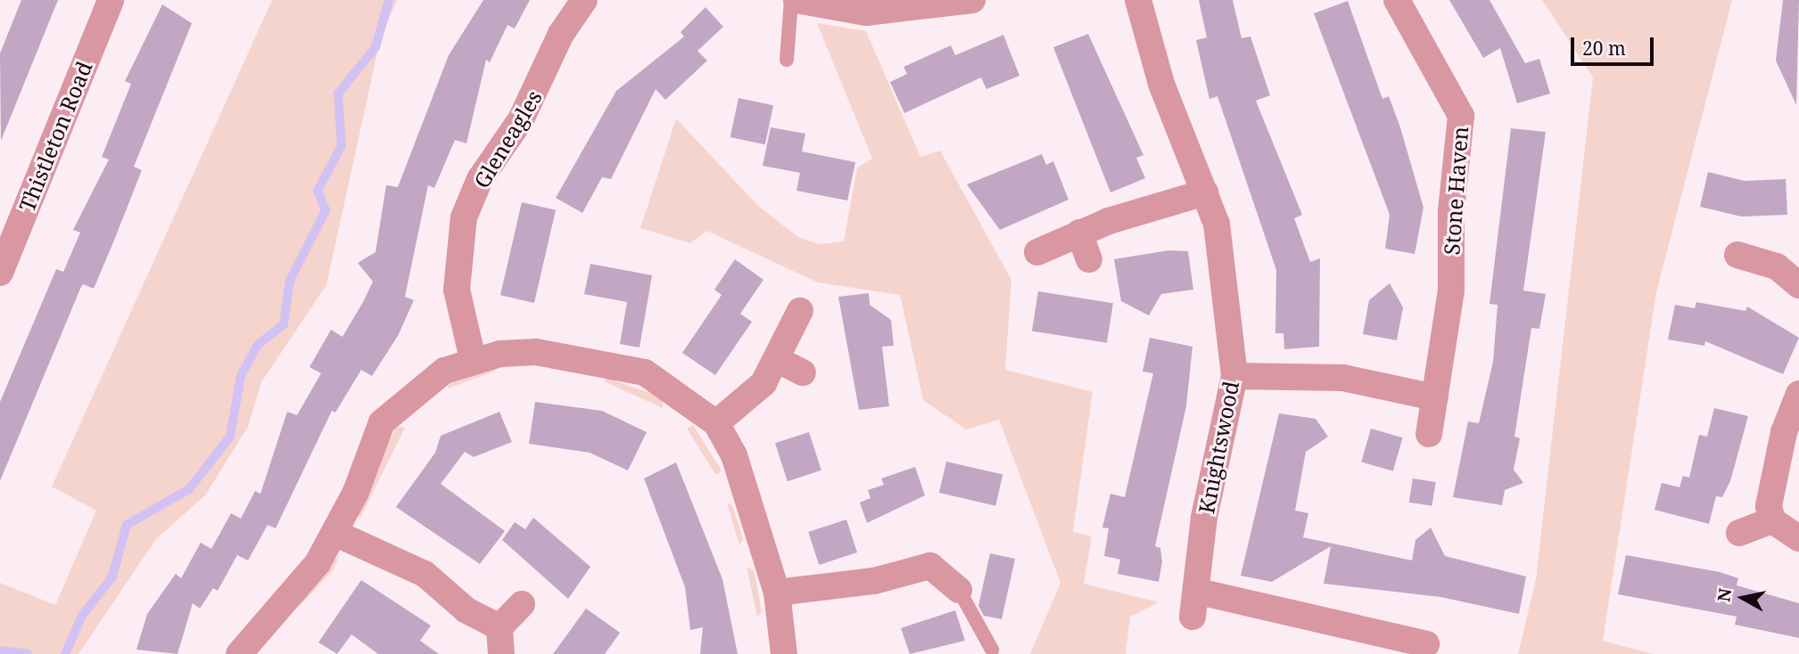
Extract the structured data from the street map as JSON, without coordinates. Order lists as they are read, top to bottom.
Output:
{
  "streets": {
    "street": [
      "Thistleton Road",
      "Gleneagles",
      "Stone Haven",
      "Knightswood"
    ]
  },
  "scale_bar": "20 m",
  "north": "left"
}
